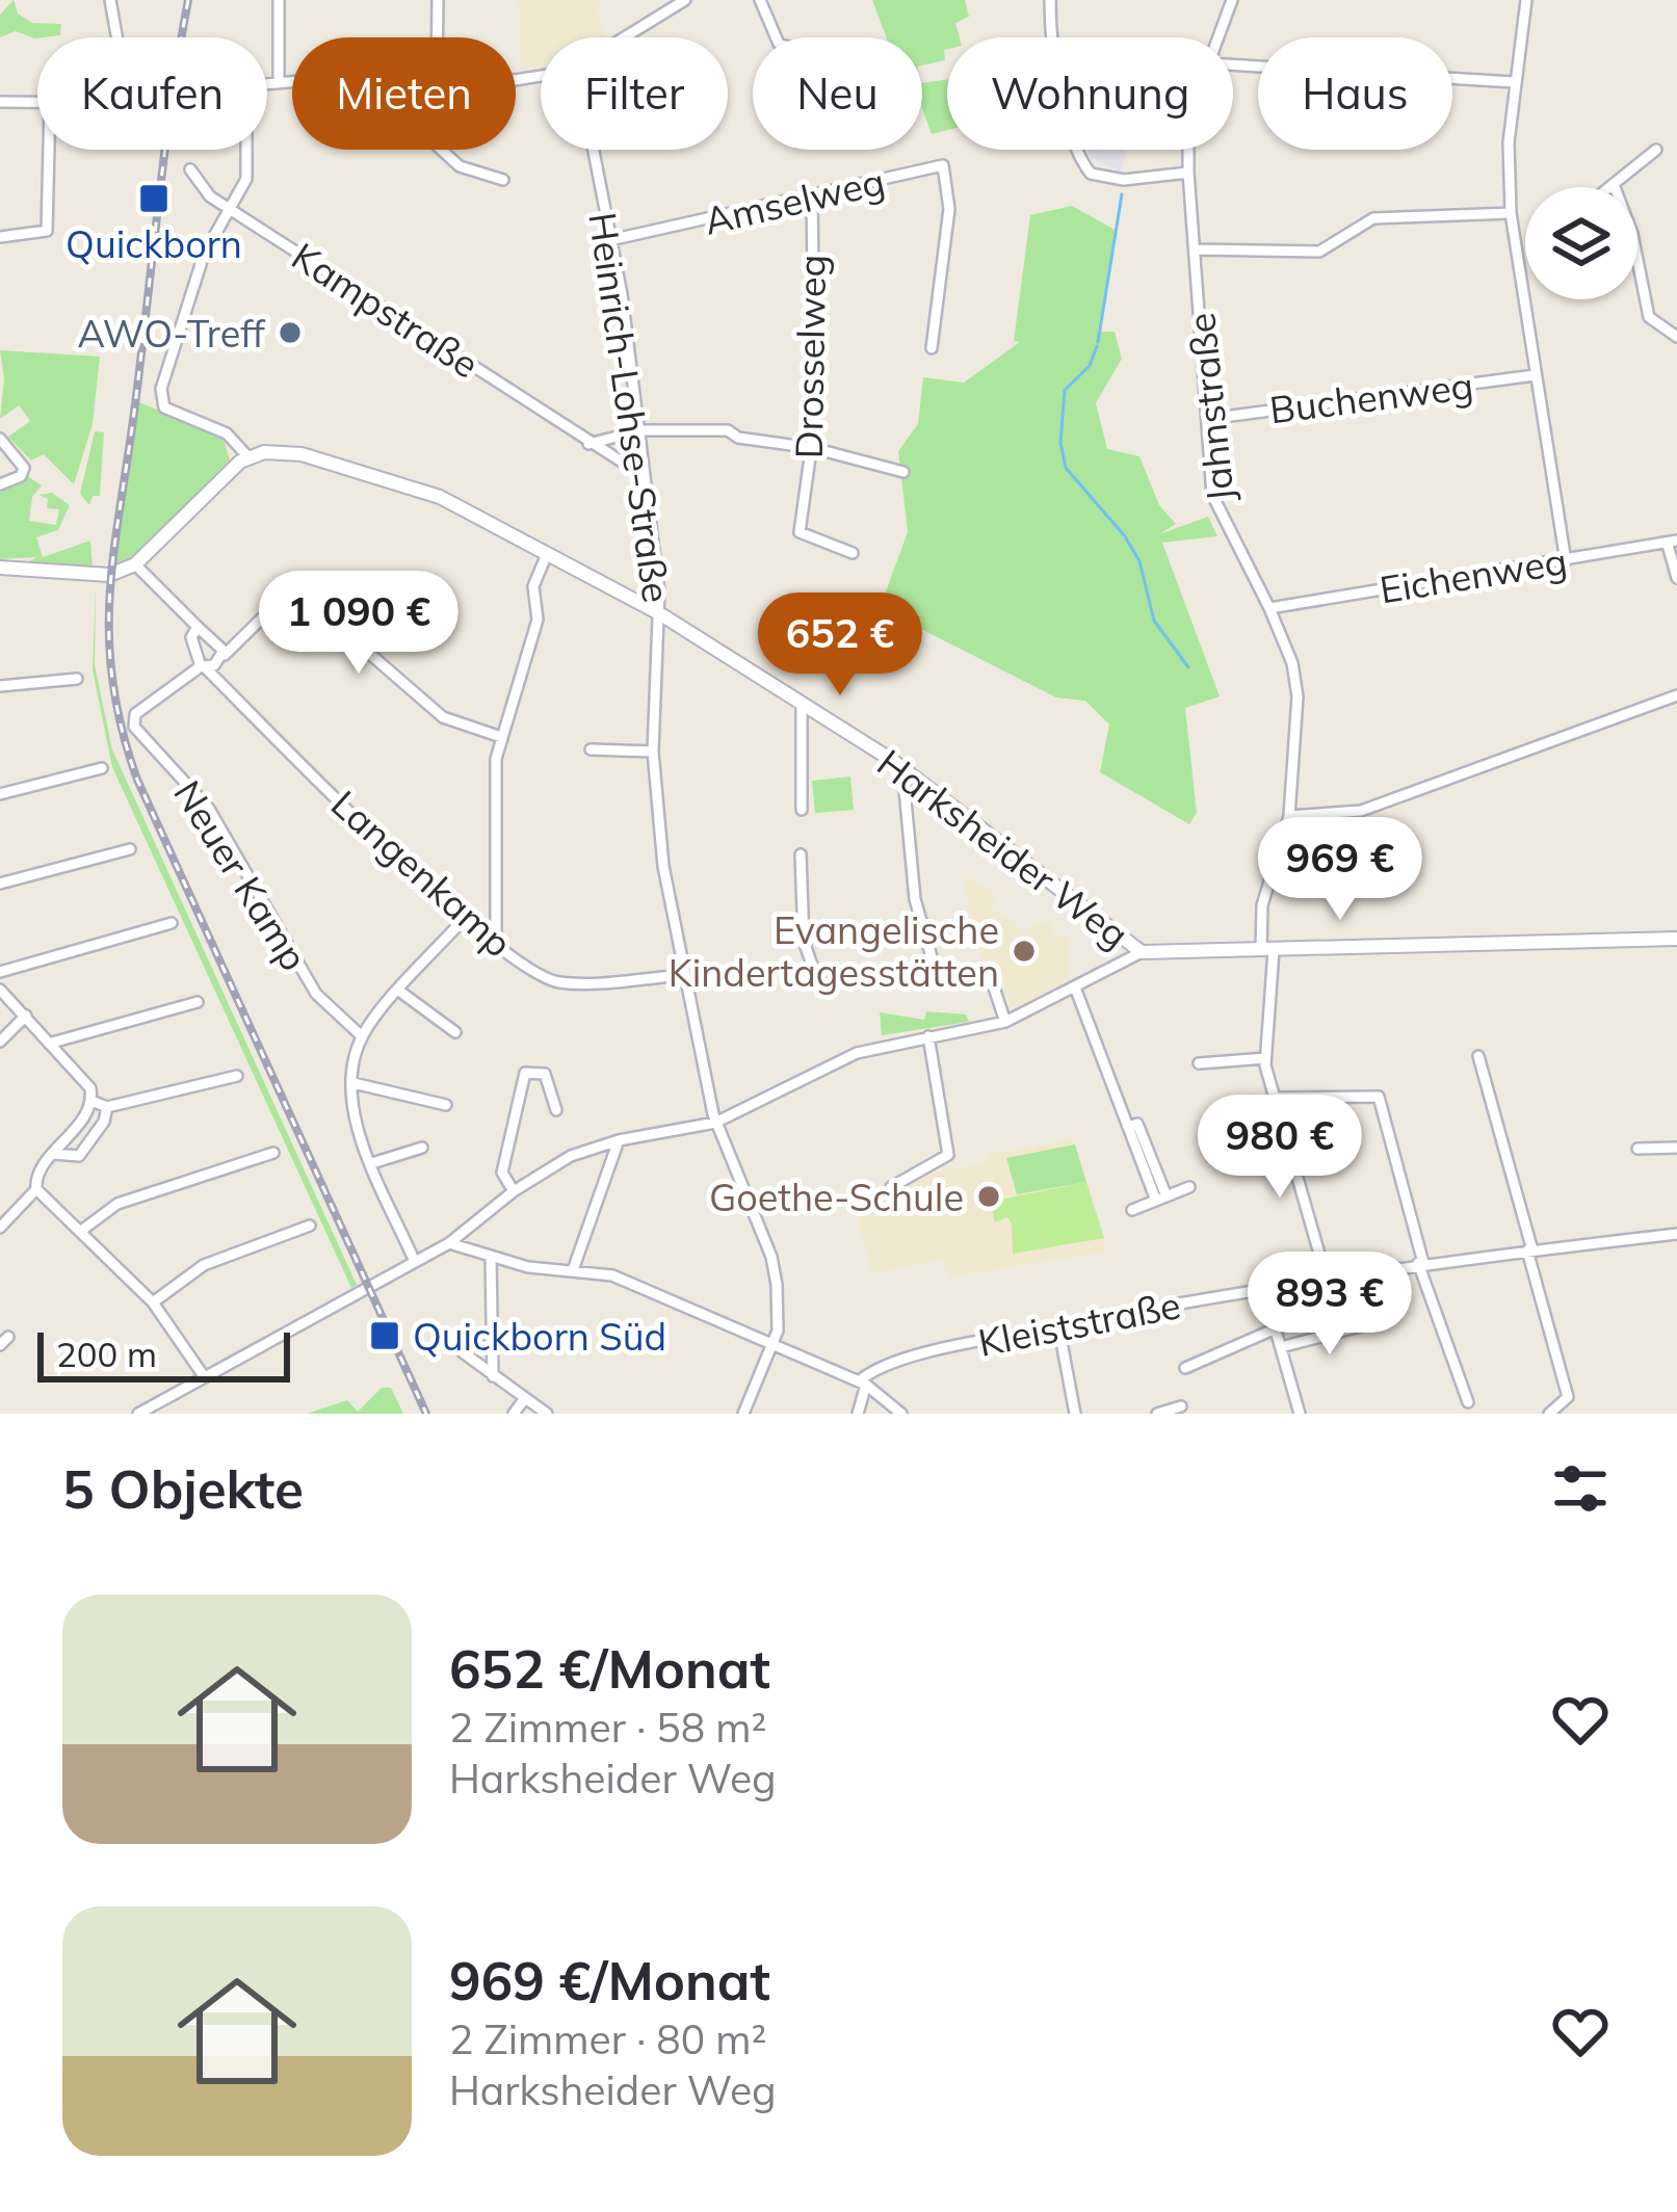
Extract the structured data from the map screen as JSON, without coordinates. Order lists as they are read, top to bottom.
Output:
{
  "streets": {
    "main road": ["Harksheider Weg"],
    "street": [
      "Amselweg",
      "Kampstraße",
      "Drosselweg",
      "Buchenweg",
      "Heinrich-Lohse-Straße",
      "Jahnstraße",
      "Eichenweg",
      "Langenkamp",
      "Neuer Kamp",
      "Kleiststraße"
    ]
  },
  "crossings": [
    ["Amselweg", "Drosselweg"],
    ["Amselweg", "Heinrich-Lohse-Straße"],
    ["Kampstraße", "Heinrich-Lohse-Straße"],
    ["Buchenweg", "Jahnstraße"],
    ["Heinrich-Lohse-Straße", "Harksheider Weg"],
    ["Heinrich-Lohse-Straße", "Langenkamp"],
    ["Jahnstraße", "Eichenweg"],
    ["Jahnstraße", "Harksheider Weg"],
    ["Jahnstraße", "Kleiststraße"],
    ["Langenkamp", "Neuer Kamp"]
  ],
  "places": {
    "transit": ["Quickborn", "Quickborn Süd"],
    "other": ["AWO-Treff", "Evangelische Kindertagesstätten", "Goethe-Schule"]
  },
  "scale_bar": "200 m",
  "page": {
    "chip": [
      "Kaufen",
      "Mieten",
      "Filter",
      "Neu",
      "Wohnung",
      "Haus"
    ],
    "price": [
      "1 090 €",
      "652 €",
      "969 €",
      "980 €",
      "893 €"
    ],
    "scale": "200 m",
    "heading": "5 Objekte",
    "list": [
      {
        "name": "652 €/Monat",
        "note": "2 Zimmer · 58 m² · Harksheider Weg"
      },
      {
        "name": "969 €/Monat",
        "note": "2 Zimmer · 80 m² · Harksheider Weg"
      }
    ]
  }
}
